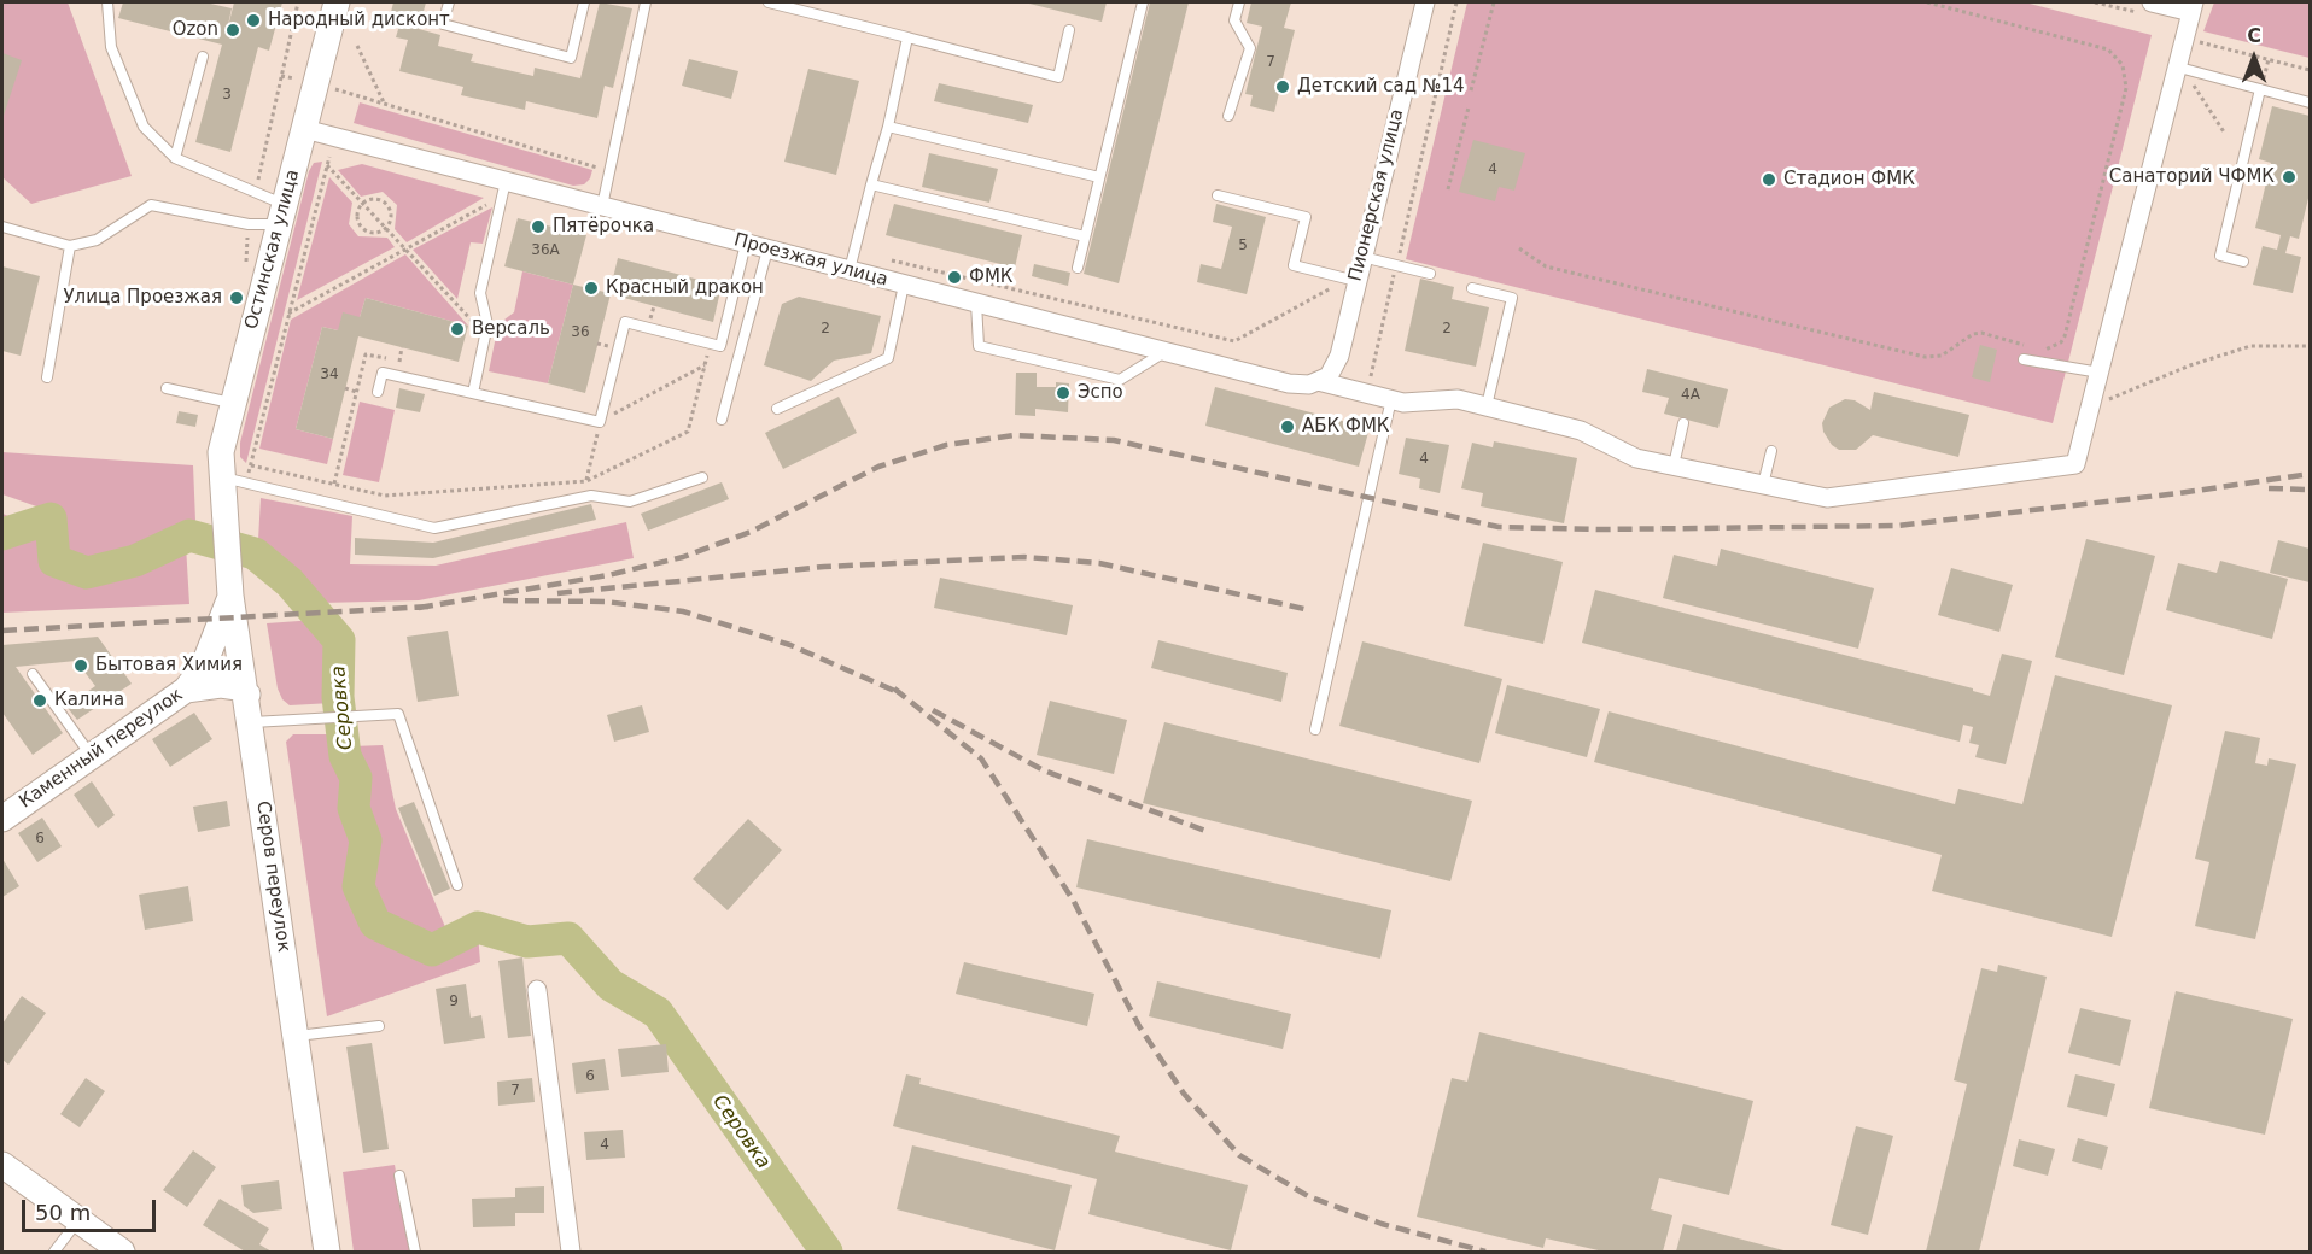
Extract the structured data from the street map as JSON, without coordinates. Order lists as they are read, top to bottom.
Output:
{
  "streets": {
    "street": [
      "Пионерская улица",
      "Остинская улица",
      "Проезжая улица",
      "Каменный переулок",
      "Серов переулок"
    ]
  },
  "crossings": [
    ["Пионерская улица", "Проезжая улица"],
    ["Остинская улица", "Проезжая улица"],
    ["Остинская улица", "Серов переулок"],
    ["Каменный переулок", "Серов переулок"]
  ],
  "water": ["Серовка"],
  "places": [
    "Народный дисконт",
    "Ozon",
    "Детский сад №14",
    "Санаторий ЧФМК",
    "Стадион ФМК",
    "Пятёрочка",
    "ФМК",
    "Красный дракон",
    "Улица Проезжая",
    "Версаль",
    "Эспо",
    "АБК ФМК",
    "Бытовая Химия",
    "Калина"
  ],
  "house_numbers": [
    "7",
    "3",
    "4",
    "5",
    "36А",
    "2",
    "2",
    "36",
    "34",
    "4А",
    "4",
    "6",
    "9",
    "6",
    "7",
    "4"
  ],
  "scale_bar": "50 m",
  "north": "top"
}
